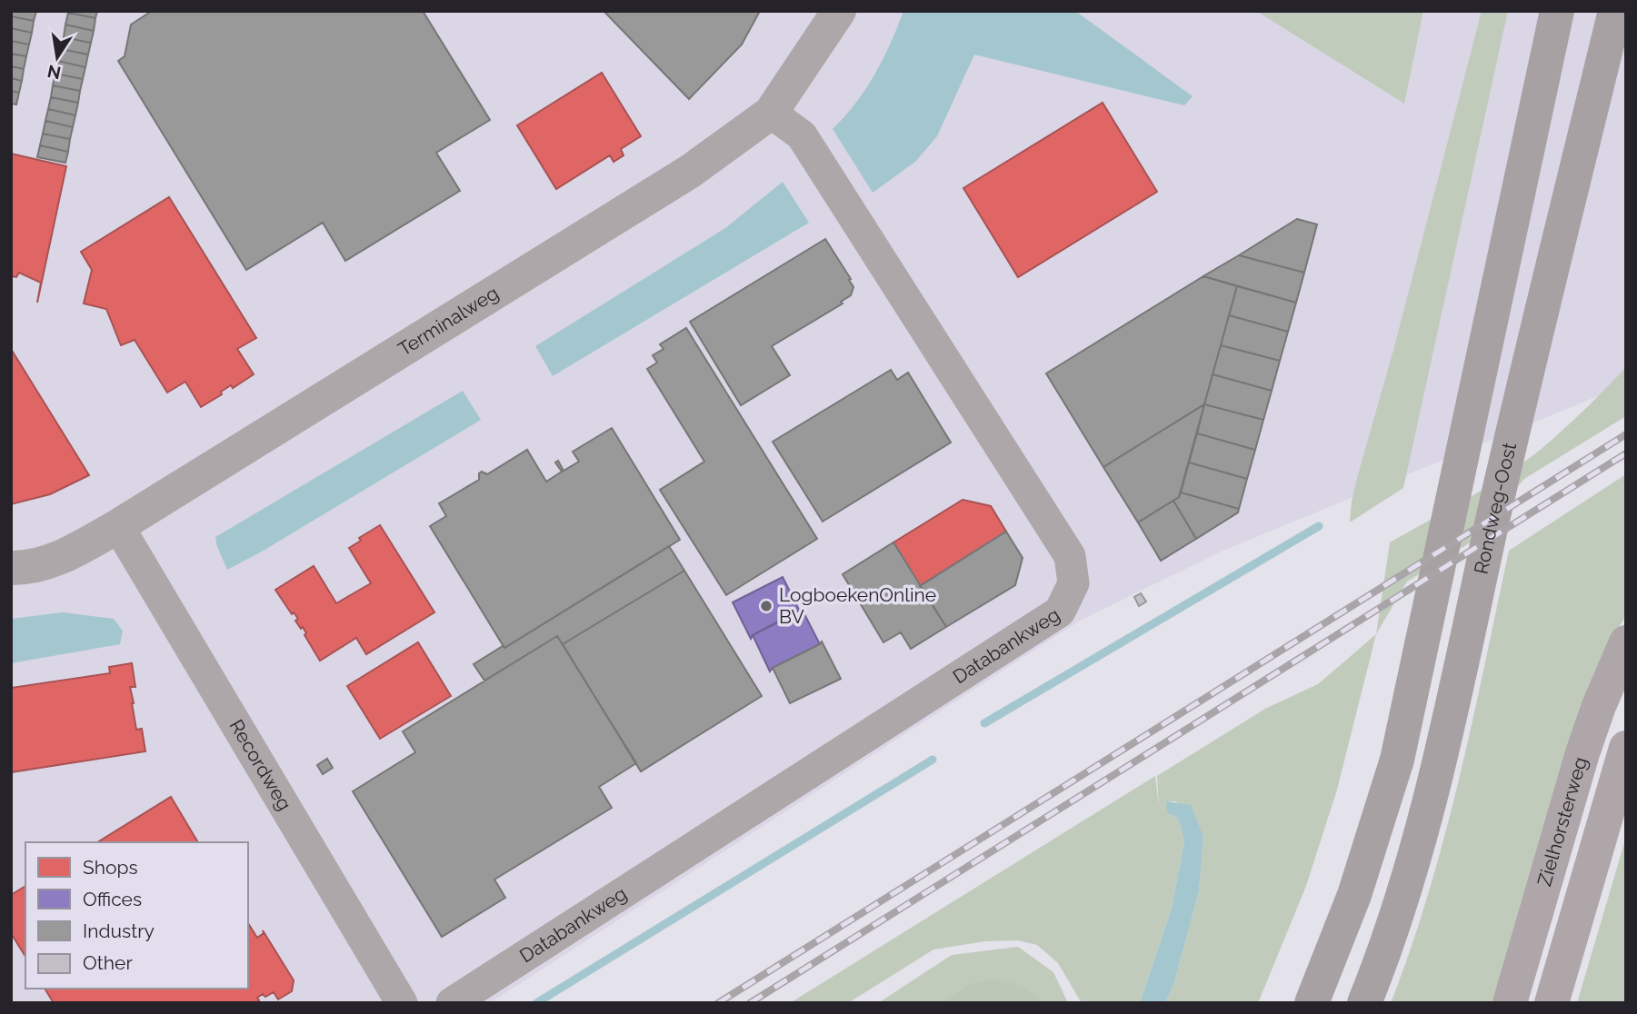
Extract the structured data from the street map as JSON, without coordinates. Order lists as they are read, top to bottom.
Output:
{
  "streets": {
    "main road": ["Rondweg-Oost", "Zielhorsterweg"],
    "street": ["Terminalweg", "Databankweg", "Recordweg"]
  },
  "crossings": [
    ["Terminalweg", "Databankweg"],
    ["Terminalweg", "Recordweg"]
  ],
  "places": ["LogboekenOnline BV"],
  "legend": [
    "Shops",
    "Offices",
    "Industry",
    "Other"
  ],
  "north": "bottom"
}
